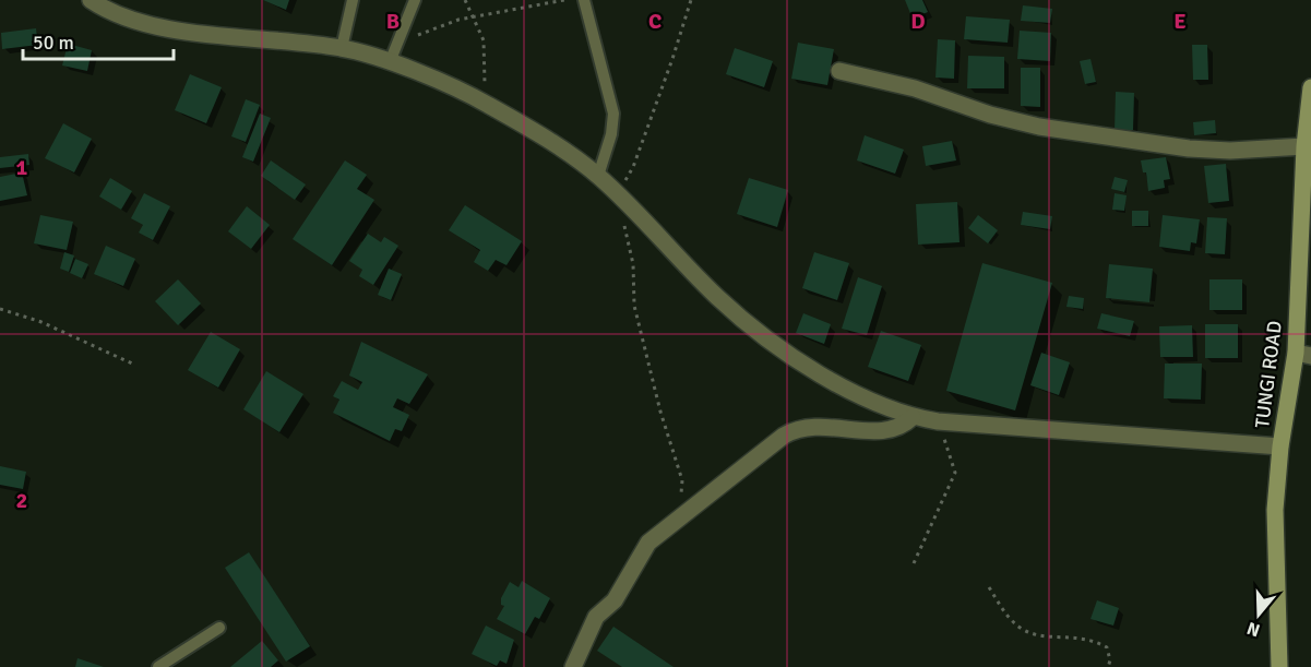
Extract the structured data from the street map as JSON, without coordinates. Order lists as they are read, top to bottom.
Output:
{
  "streets": {
    "main road": ["TUNGI ROAD"]
  },
  "scale_bar": "50 m",
  "north": "bottom",
  "grid": {
    "columns": [
      "B",
      "C",
      "D",
      "E"
    ],
    "rows": ["1", "2"]
  }
}
